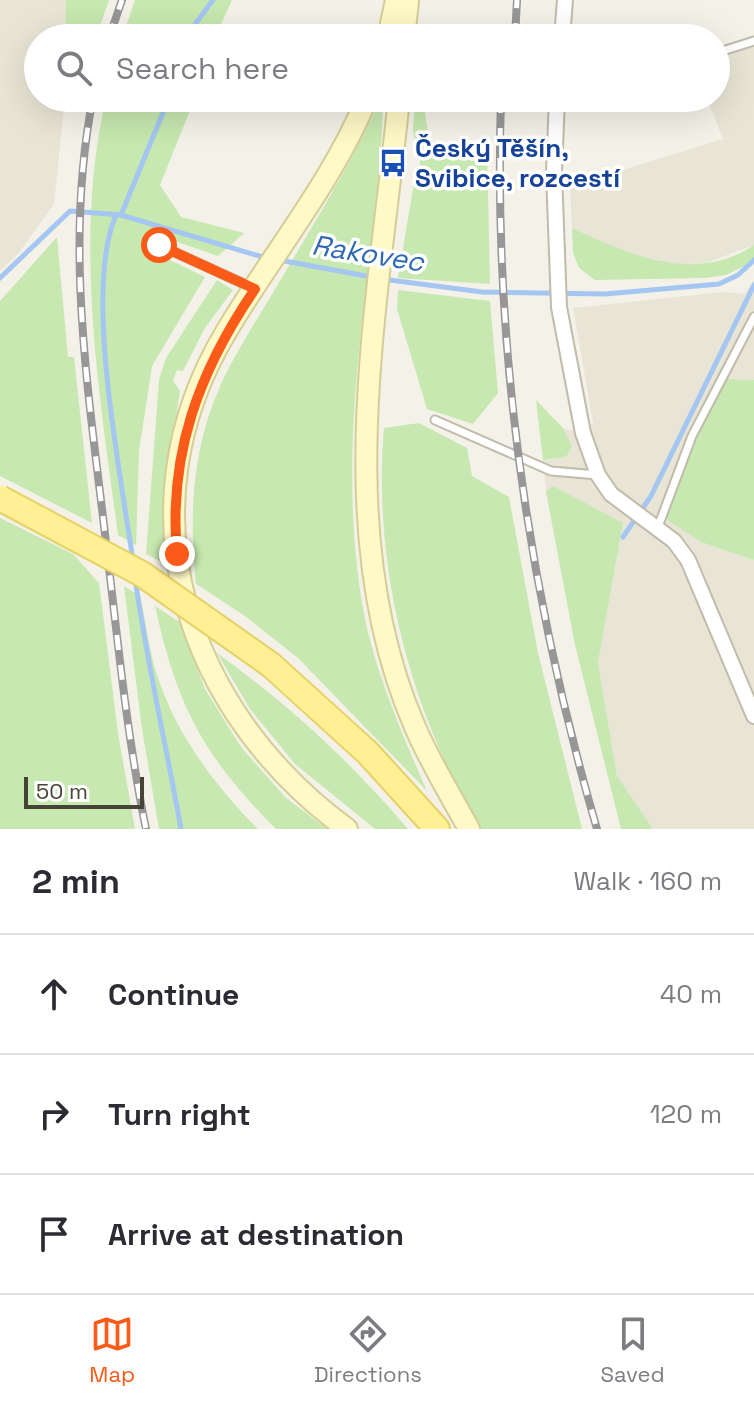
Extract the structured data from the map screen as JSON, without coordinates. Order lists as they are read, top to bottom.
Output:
{
  "water": ["Rakovec"],
  "places": {
    "bus stop": ["Český Těšín, Svibice, rozcestí"]
  },
  "scale_bar": "50 m",
  "page": {
    "search": "Search here",
    "scale": "50 m",
    "heading": ["2 min", "Walk · 160 m"],
    "list": [
      ["Continue", "40 m"],
      ["Turn right", "120 m"],
      "Arrive at destination"
    ],
    "nav": ["Map", "Directions", "Saved"]
  }
}
